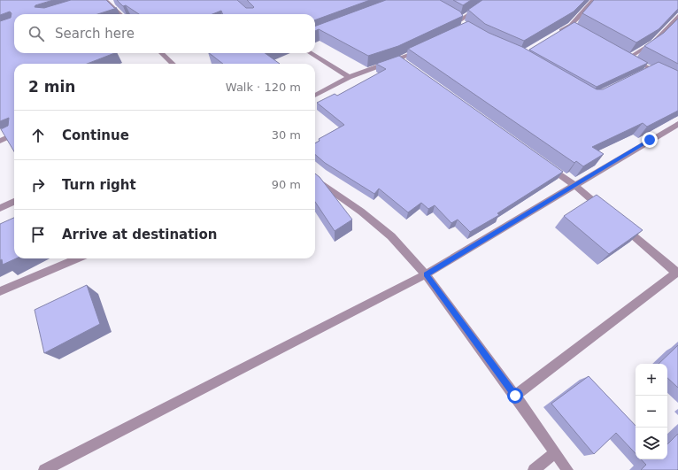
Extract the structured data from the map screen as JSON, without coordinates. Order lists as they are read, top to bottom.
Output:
{
  "page": {
    "search": "Search here",
    "heading": ["2 min", "Walk · 120 m"],
    "list": [
      ["Continue", "30 m"],
      ["Turn right", "90 m"],
      "Arrive at destination"
    ],
    "map_buttons": ["+", "−"]
  }
}
